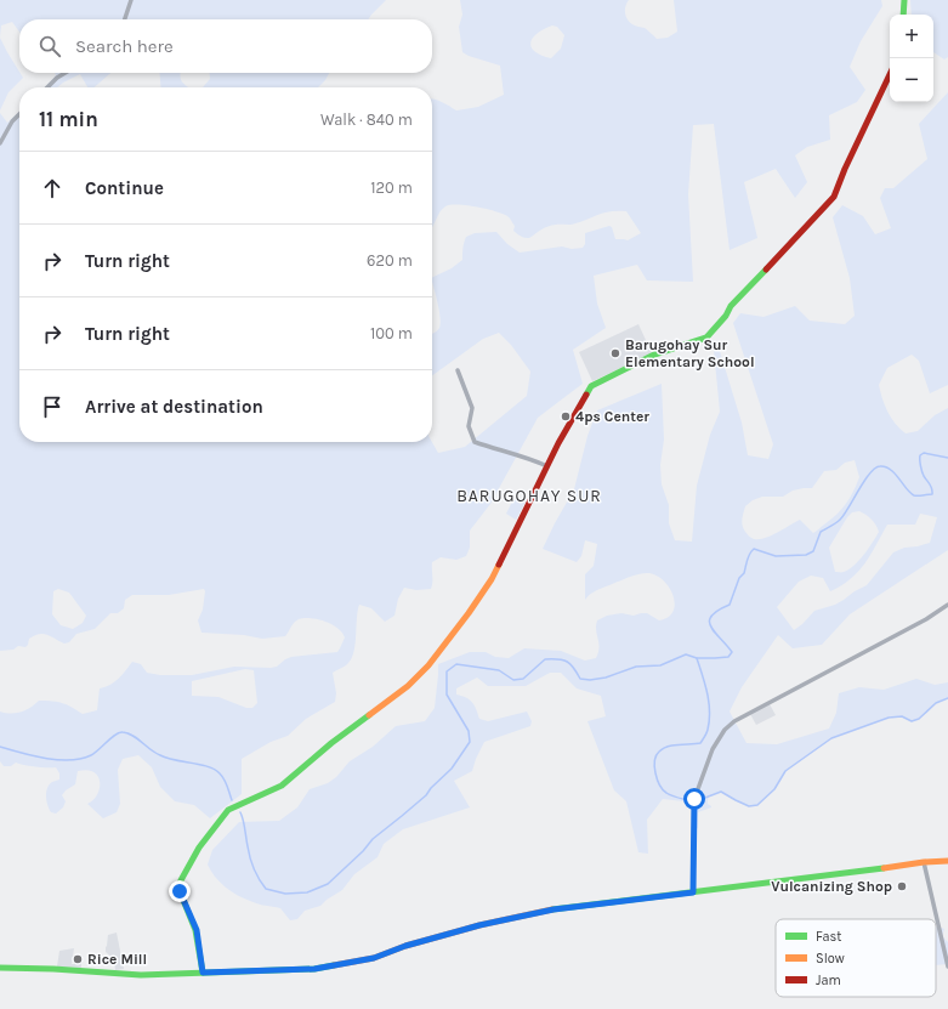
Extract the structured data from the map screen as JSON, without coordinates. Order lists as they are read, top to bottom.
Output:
{
  "districts": ["BARUGOHAY SUR"],
  "places": [
    "Barugohay Sur Elementary School",
    "4ps Center",
    "Vulcanizing Shop",
    "Rice Mill"
  ],
  "legend": ["Fast", "Slow", "Jam"],
  "page": {
    "map_buttons": ["+", "−"],
    "search": "Search here",
    "heading": ["11 min", "Walk · 840 m"],
    "list": [
      ["Continue", "120 m"],
      ["Turn right", "620 m"],
      ["Turn right", "100 m"],
      "Arrive at destination"
    ]
  }
}
